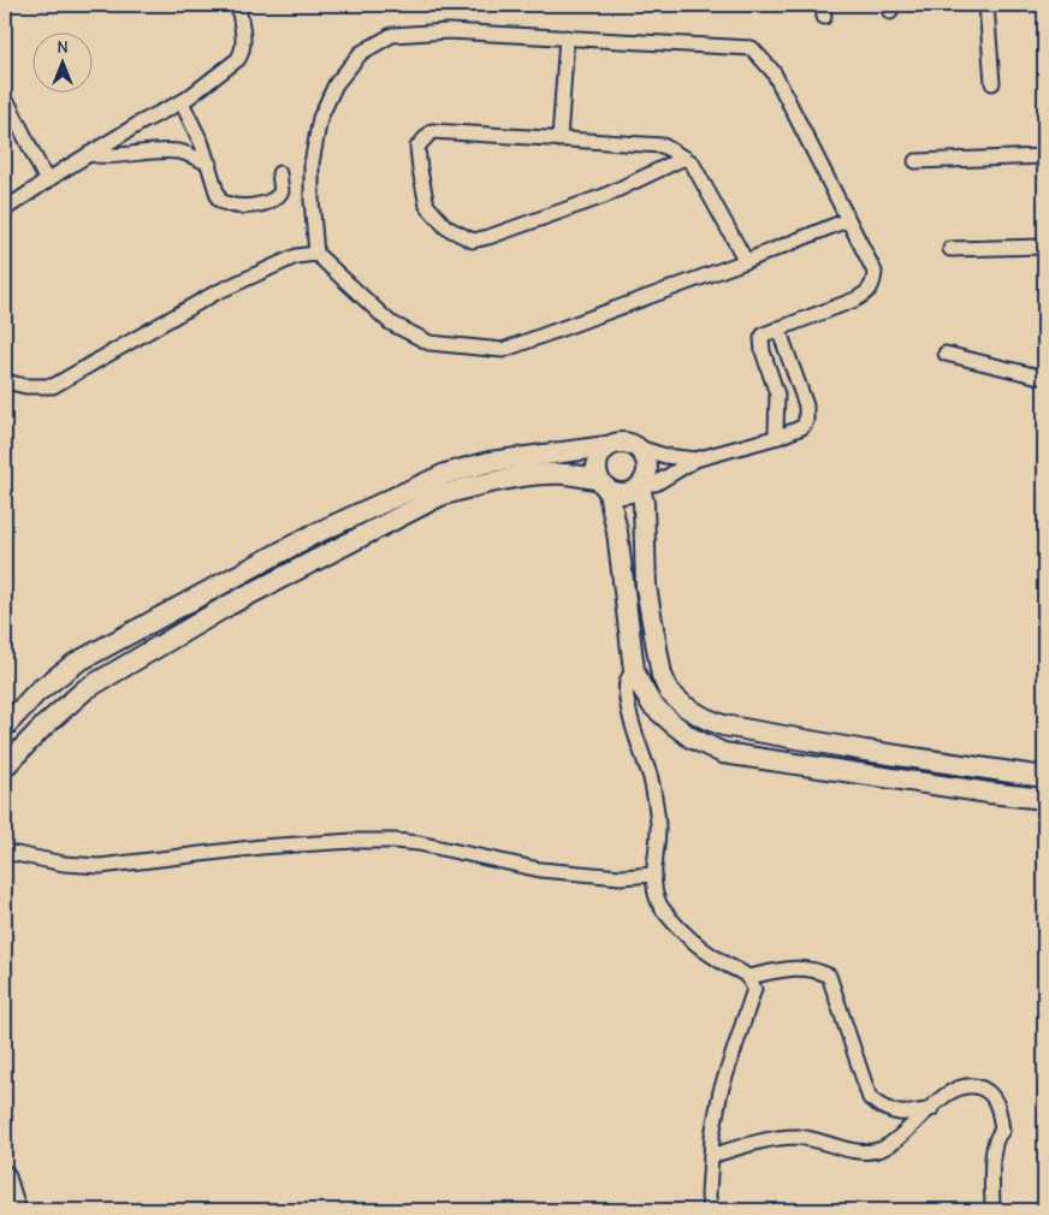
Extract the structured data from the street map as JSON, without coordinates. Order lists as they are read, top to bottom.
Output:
{
  "north": "top"
}
